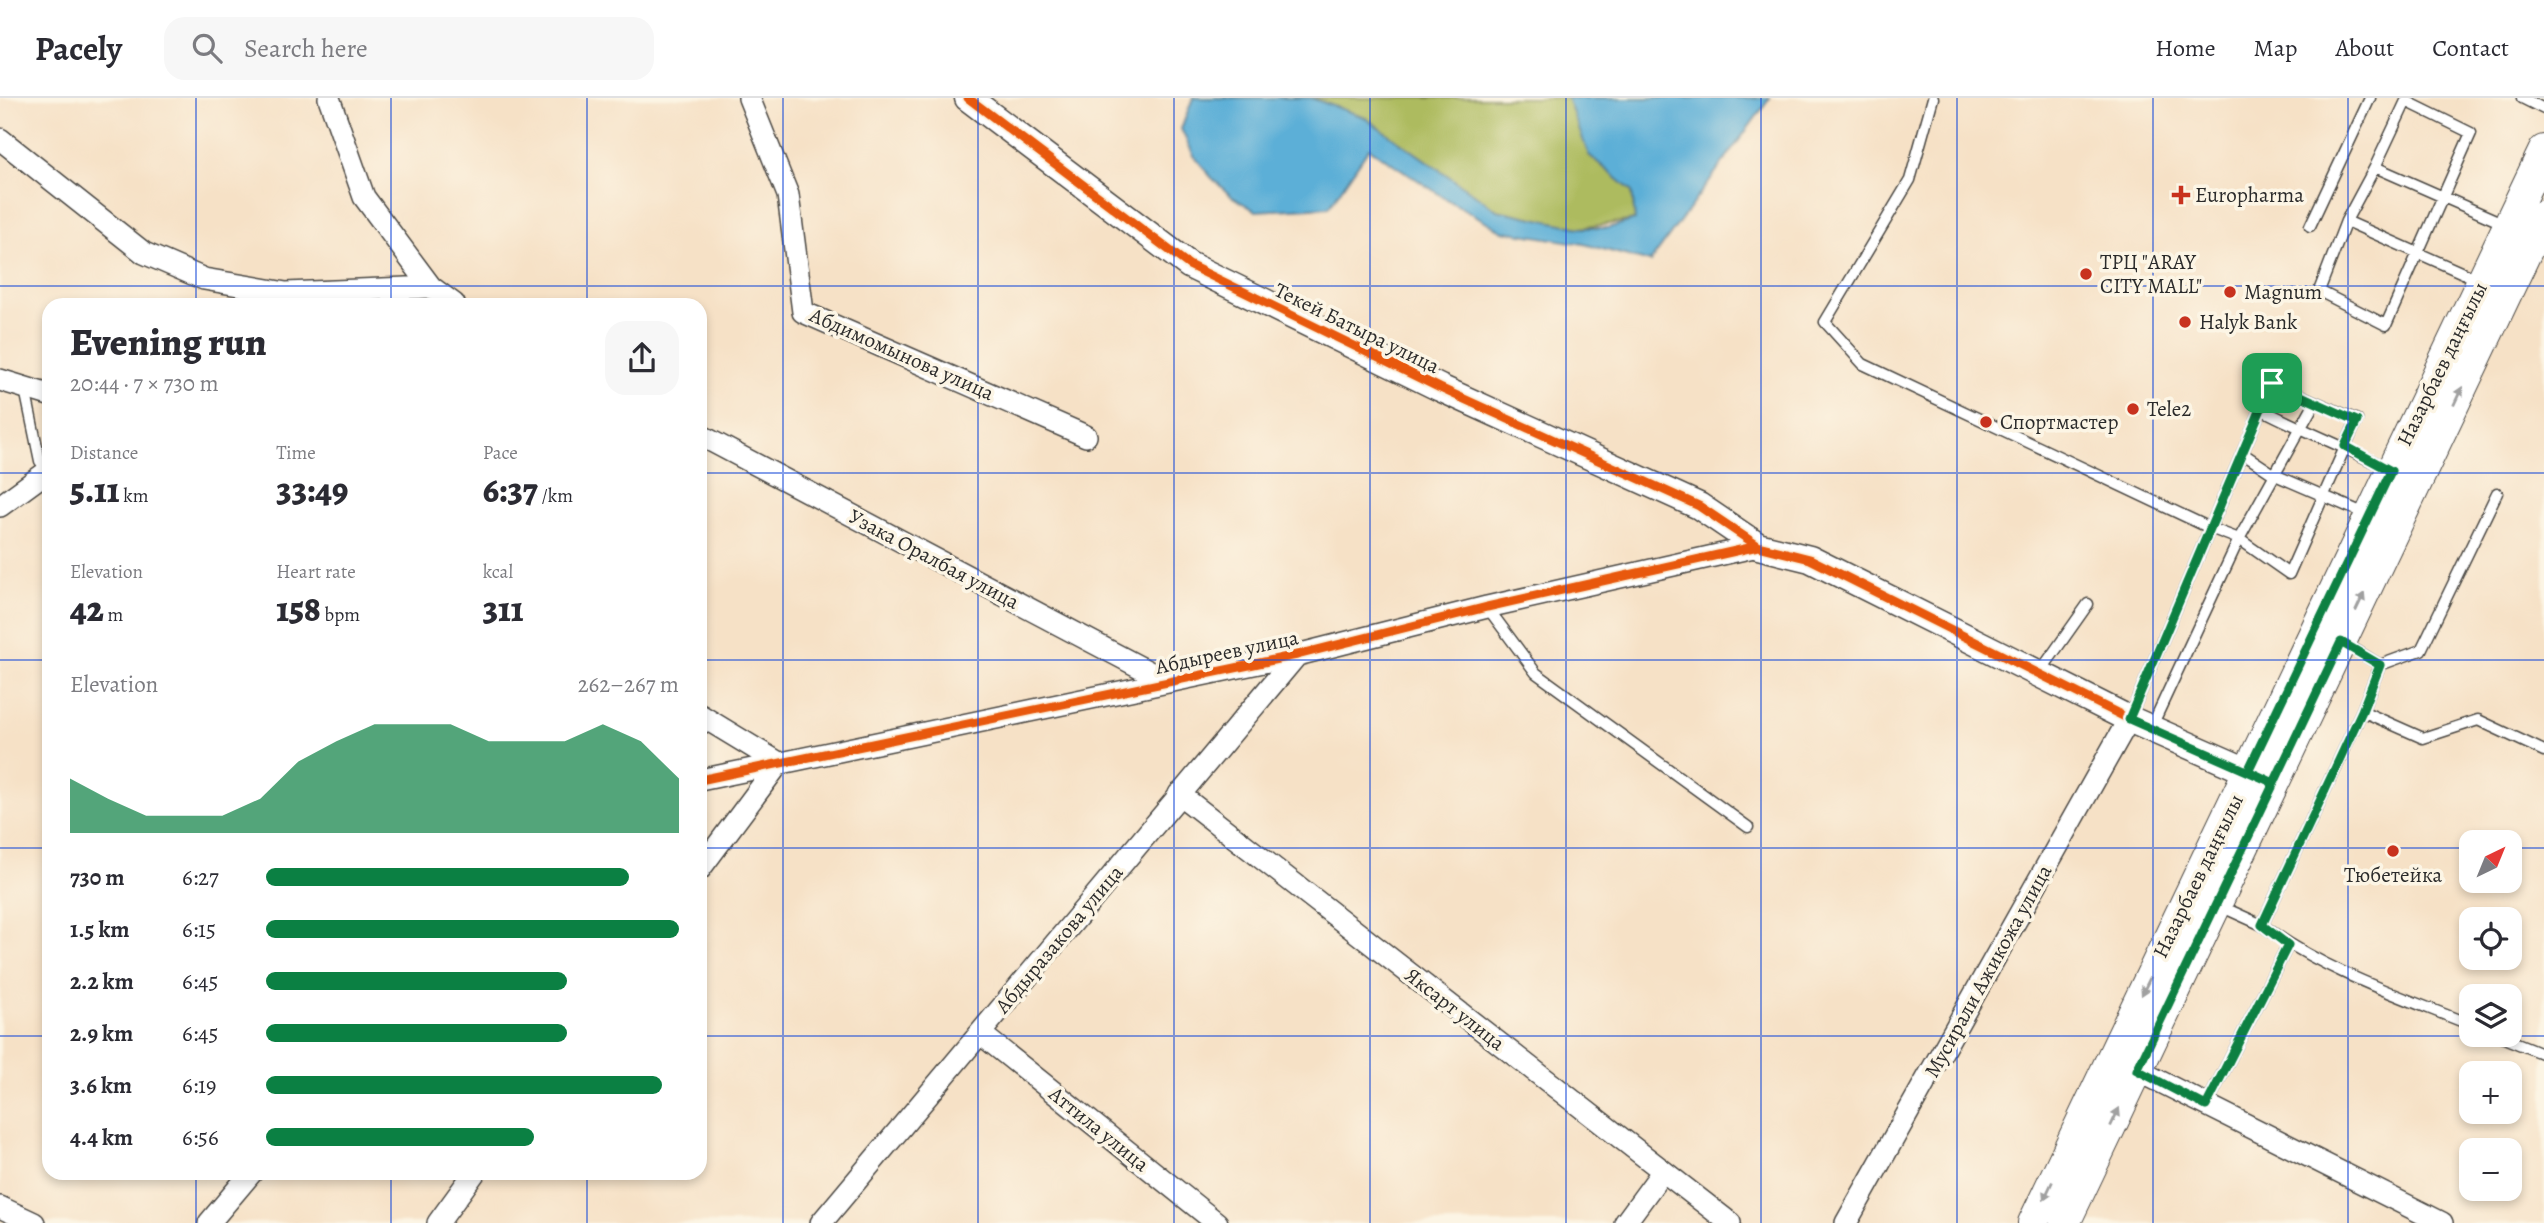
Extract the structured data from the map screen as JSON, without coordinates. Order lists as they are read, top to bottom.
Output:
{
  "streets": {
    "main road": ["Назарбаев даңғылы"],
    "street": [
      "Текей Батыра улица",
      "Абдимомынова улица",
      "Узака Оралбая улица",
      "Абдыреев улица",
      "Абдыразакова улица",
      "Мусирали Ажикожа улица",
      "Яксарт улица",
      "Аттила улица"
    ]
  },
  "crossings": [
    ["Текей Батыра улица", "Абдыреев улица"],
    ["Узака Оралбая улица", "Абдыреев улица"],
    ["Абдыреев улица", "Абдыразакова улица"],
    ["Абдыразакова улица", "Яксарт улица"],
    ["Абдыразакова улица", "Аттила улица"]
  ],
  "places": {
    "health": ["Europharma"],
    "other": [
      "ТРЦ \"ARAY CITY MALL\"",
      "Magnum",
      "Halyk Bank",
      "Tele2",
      "Спортмастер",
      "Тюбетейка"
    ]
  },
  "north": "top right",
  "page": {
    "header": "Pacely",
    "search": "Search here",
    "nav": [
      "Home",
      "Map",
      "About",
      "Contact"
    ],
    "heading": ["Evening run", "20:44 · 7 × 730 m"],
    "stats": [
      ["Distance", "5.11 km"],
      ["Time", "33:49"],
      ["Pace", "6:37 /km"],
      ["Elevation", "42 m"],
      ["Heart rate", "158 bpm"],
      ["kcal", "311"]
    ],
    "chart": ["Elevation", "262–267 m"],
    "map_buttons": ["+", "−"],
    "list": [
      {
        "name": "730 m",
        "note": "6:27"
      },
      {
        "name": "1.5 km",
        "note": "6:15"
      },
      {
        "name": "2.2 km",
        "note": "6:45"
      },
      {
        "name": "2.9 km",
        "note": "6:45"
      },
      {
        "name": "3.6 km",
        "note": "6:19"
      },
      {
        "name": "4.4 km",
        "note": "6:56"
      }
    ]
  }
}
